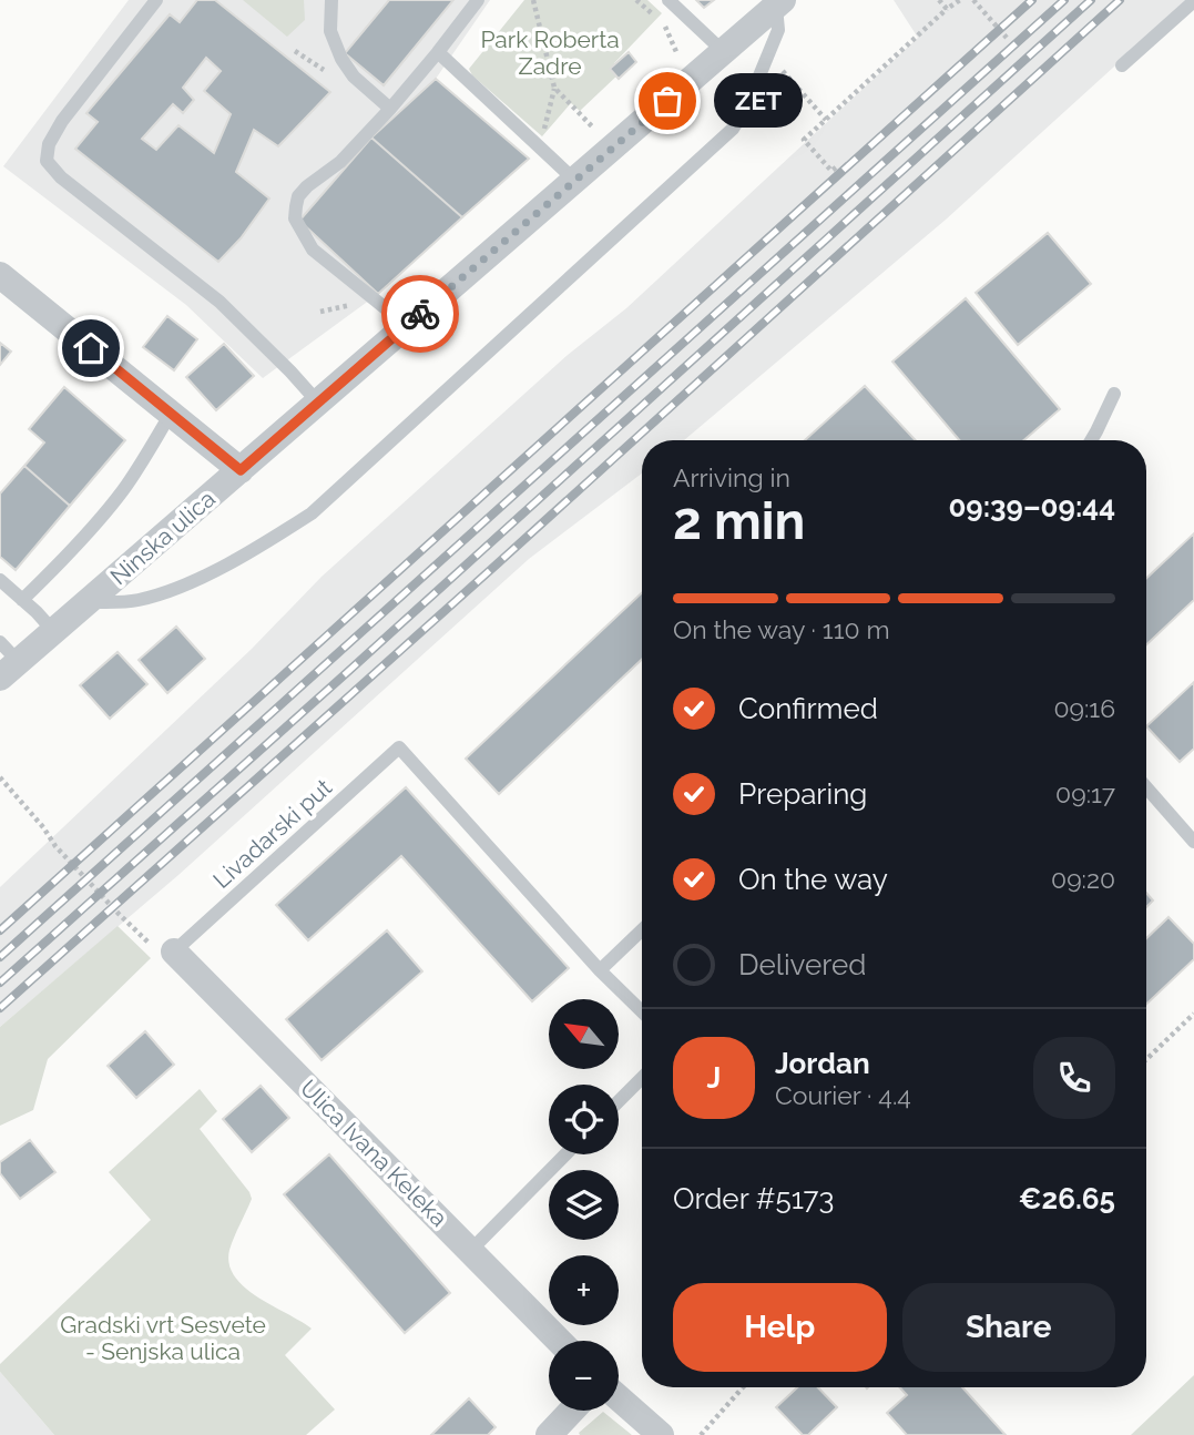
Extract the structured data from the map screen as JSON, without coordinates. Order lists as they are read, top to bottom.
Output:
{
  "streets": {
    "street": ["Ninska ulica", "Ulica Ivana Keleka"],
    "lane": ["Livadarski put"]
  },
  "crossings": [
    ["Livadarski put", "Ulica Ivana Keleka"]
  ],
  "parks": ["Park Roberta Zadre", "Gradski vrt Sesvete - Senjska ulica"],
  "places": ["ZET"],
  "north": "top left",
  "page": {
    "bubble": "ZET",
    "heading": ["2 min", "Arriving in", "09:39–09:44"],
    "panel": [
      "Jordan",
      "Courier · 4.4",
      "Order #5173",
      "€26.65"
    ],
    "bar": "On the way · 110 m",
    "list": [
      ["Confirmed", "09:16"],
      ["Preparing", "09:17"],
      ["On the way", "09:20"],
      "Delivered"
    ],
    "map_buttons": ["+", "−"],
    "round": "J",
    "buttons": ["Help", "Share"]
  }
}
